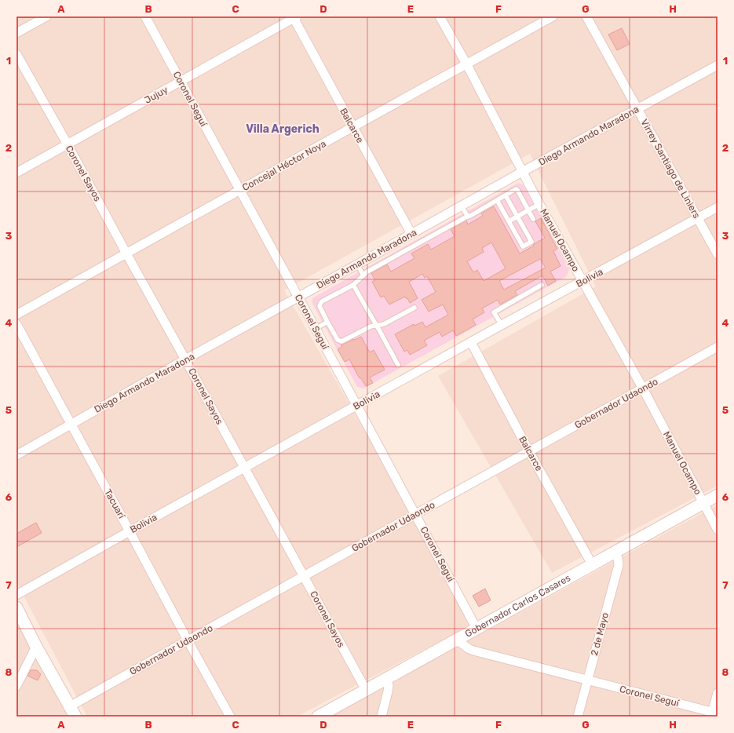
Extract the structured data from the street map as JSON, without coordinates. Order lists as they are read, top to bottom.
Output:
{
  "streets": {
    "street": [
      "Jujuy",
      "Coronel Seguí",
      "Balcarce",
      "Diego Armando Maradona",
      "Concejal Héctor Noya",
      "Virrey Santiago de Liniers",
      "Coronel Sayos",
      "Manuel Ocampo",
      "Bolivia",
      "Gobernador Udaondo",
      "Tacuarí",
      "Gobernador Carlos Casares",
      "2 de Mayo"
    ]
  },
  "crossings": [
    ["Jujuy", "Coronel Seguí"],
    ["Jujuy", "Balcarce"],
    ["Jujuy", "Coronel Sayos"],
    ["Coronel Seguí", "Diego Armando Maradona"],
    ["Coronel Seguí", "Concejal Héctor Noya"],
    ["Coronel Seguí", "Bolivia"],
    ["Coronel Seguí", "Gobernador Udaondo"],
    ["Coronel Seguí", "Gobernador Carlos Casares"],
    ["Coronel Seguí", "2 de Mayo"],
    ["Balcarce", "Diego Armando Maradona"],
    ["Balcarce", "Concejal Héctor Noya"],
    ["Balcarce", "Bolivia"],
    ["Balcarce", "Gobernador Udaondo"],
    ["Balcarce", "Gobernador Carlos Casares"],
    ["Diego Armando Maradona", "Virrey Santiago de Liniers"],
    ["Diego Armando Maradona", "Coronel Sayos"],
    ["Diego Armando Maradona", "Manuel Ocampo"],
    ["Diego Armando Maradona", "Tacuarí"],
    ["Concejal Héctor Noya", "Coronel Sayos"],
    ["Concejal Héctor Noya", "Manuel Ocampo"],
    ["Virrey Santiago de Liniers", "Bolivia"],
    ["Coronel Sayos", "Bolivia"],
    ["Coronel Sayos", "Gobernador Udaondo"],
    ["Coronel Sayos", "Gobernador Carlos Casares"],
    ["Manuel Ocampo", "Bolivia"],
    ["Manuel Ocampo", "Gobernador Udaondo"],
    ["Manuel Ocampo", "Gobernador Carlos Casares"],
    ["Bolivia", "Tacuarí"],
    ["Gobernador Udaondo", "Tacuarí"],
    ["Gobernador Carlos Casares", "2 de Mayo"]
  ],
  "districts": ["Villa Argerich"],
  "grid": {
    "columns": [
      "A",
      "B",
      "C",
      "D",
      "E",
      "F",
      "G",
      "H"
    ],
    "rows": [
      "1",
      "2",
      "3",
      "4",
      "5",
      "6",
      "7",
      "8"
    ]
  }
}
